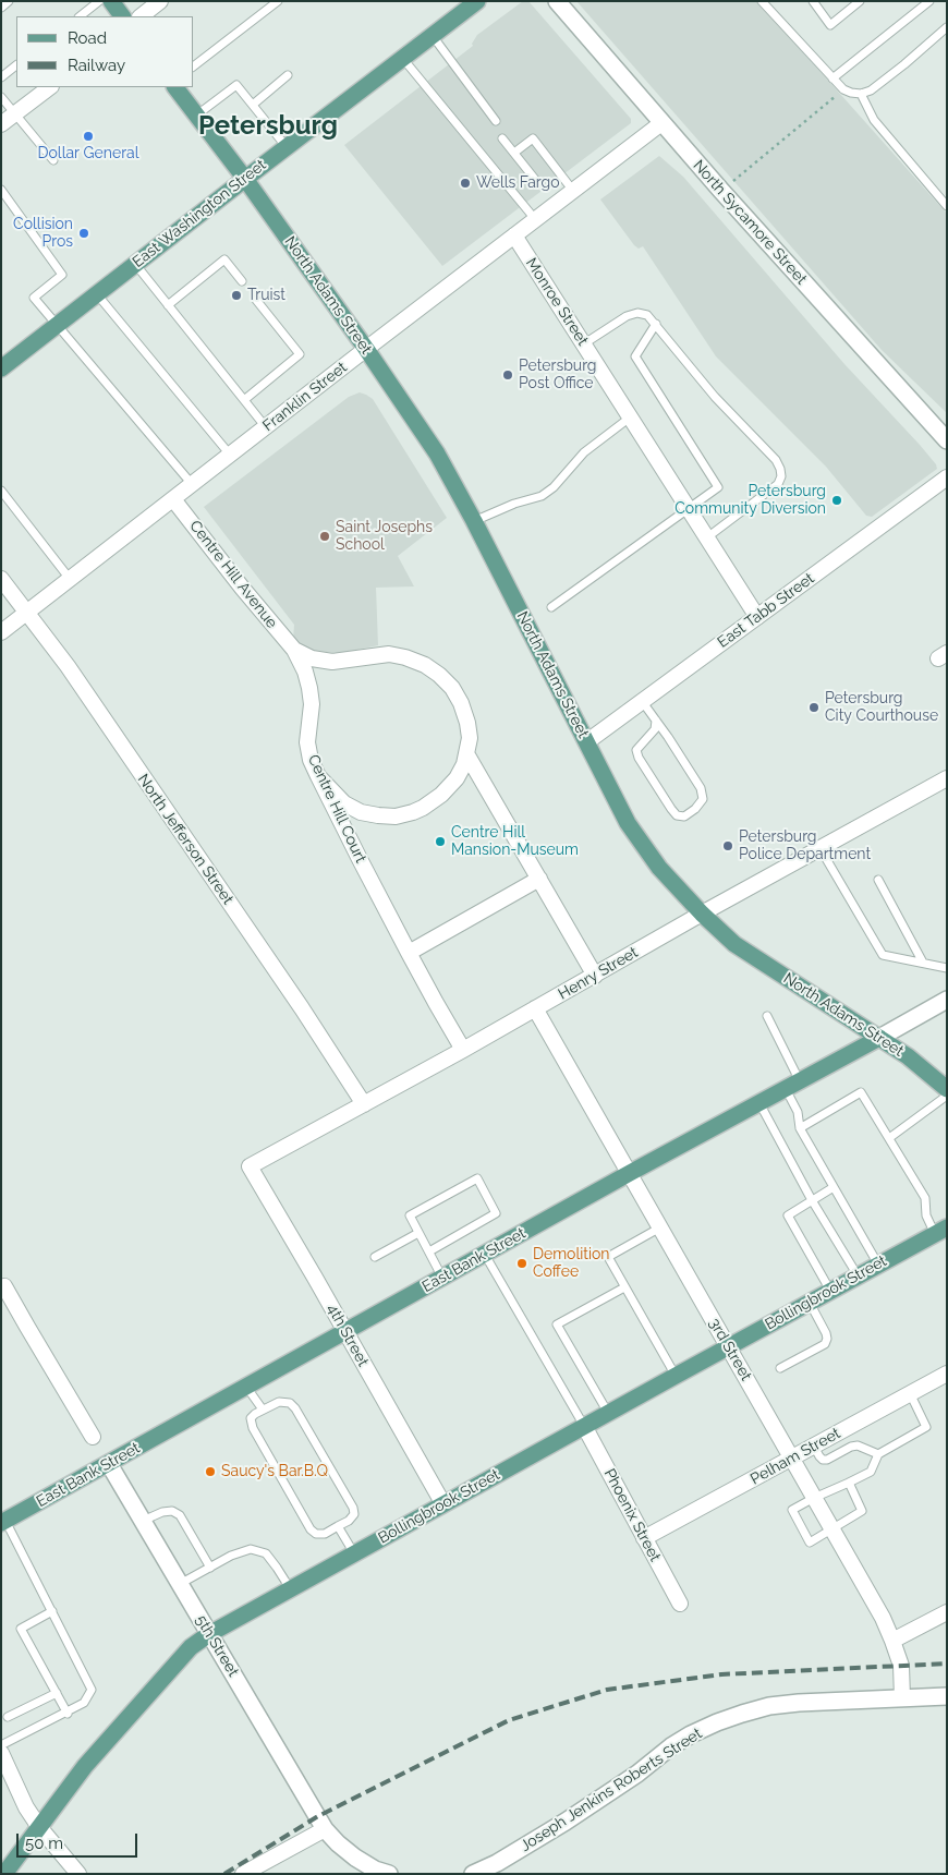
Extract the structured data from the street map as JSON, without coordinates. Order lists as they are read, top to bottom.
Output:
{
  "streets": {
    "main road": [
      "East Washington Street",
      "North Adams Street",
      "East Bank Street",
      "Bollingbrook Street"
    ],
    "street": [
      "North Sycamore Street",
      "Monroe Street",
      "Franklin Street",
      "Centre Hill Avenue",
      "East Tabb Street",
      "Centre Hill Court",
      "North Jefferson Street",
      "Henry Street",
      "4th Street",
      "3rd Street",
      "Pelham Street",
      "Phoenix Street",
      "5th Street",
      "Joseph Jenkins Roberts Street"
    ]
  },
  "crossings": [
    ["East Washington Street", "North Adams Street"],
    ["North Sycamore Street", "Franklin Street"],
    ["North Adams Street", "Franklin Street"],
    ["North Adams Street", "East Tabb Street"],
    ["North Adams Street", "Henry Street"],
    ["North Adams Street", "East Bank Street"],
    ["Monroe Street", "Franklin Street"],
    ["Monroe Street", "East Tabb Street"],
    ["Franklin Street", "Centre Hill Avenue"],
    ["Franklin Street", "North Jefferson Street"],
    ["Centre Hill Avenue", "Centre Hill Court"],
    ["Centre Hill Court", "Henry Street"],
    ["North Jefferson Street", "Henry Street"],
    ["Henry Street", "4th Street"],
    ["Henry Street", "3rd Street"],
    ["East Bank Street", "4th Street"],
    ["East Bank Street", "3rd Street"],
    ["East Bank Street", "5th Street"],
    ["Bollingbrook Street", "4th Street"],
    ["Bollingbrook Street", "3rd Street"],
    ["Bollingbrook Street", "Phoenix Street"],
    ["Bollingbrook Street", "5th Street"],
    ["3rd Street", "Pelham Street"],
    ["3rd Street", "Joseph Jenkins Roberts Street"],
    ["Pelham Street", "Phoenix Street"]
  ],
  "districts": ["Petersburg"],
  "places": [
    "Dollar General",
    "Wells Fargo",
    "Collision Pros",
    "Truist",
    "Petersburg Post Office",
    "Petersburg Community Diversion",
    "Saint Josephs School",
    "Petersburg City Courthouse",
    "Centre Hill Mansion-Museum",
    "Petersburg Police Department",
    "Demolition Coffee",
    "Saucy's Bar.B.Q"
  ],
  "legend": ["Road", "Railway"],
  "scale_bar": "50 m"
}
